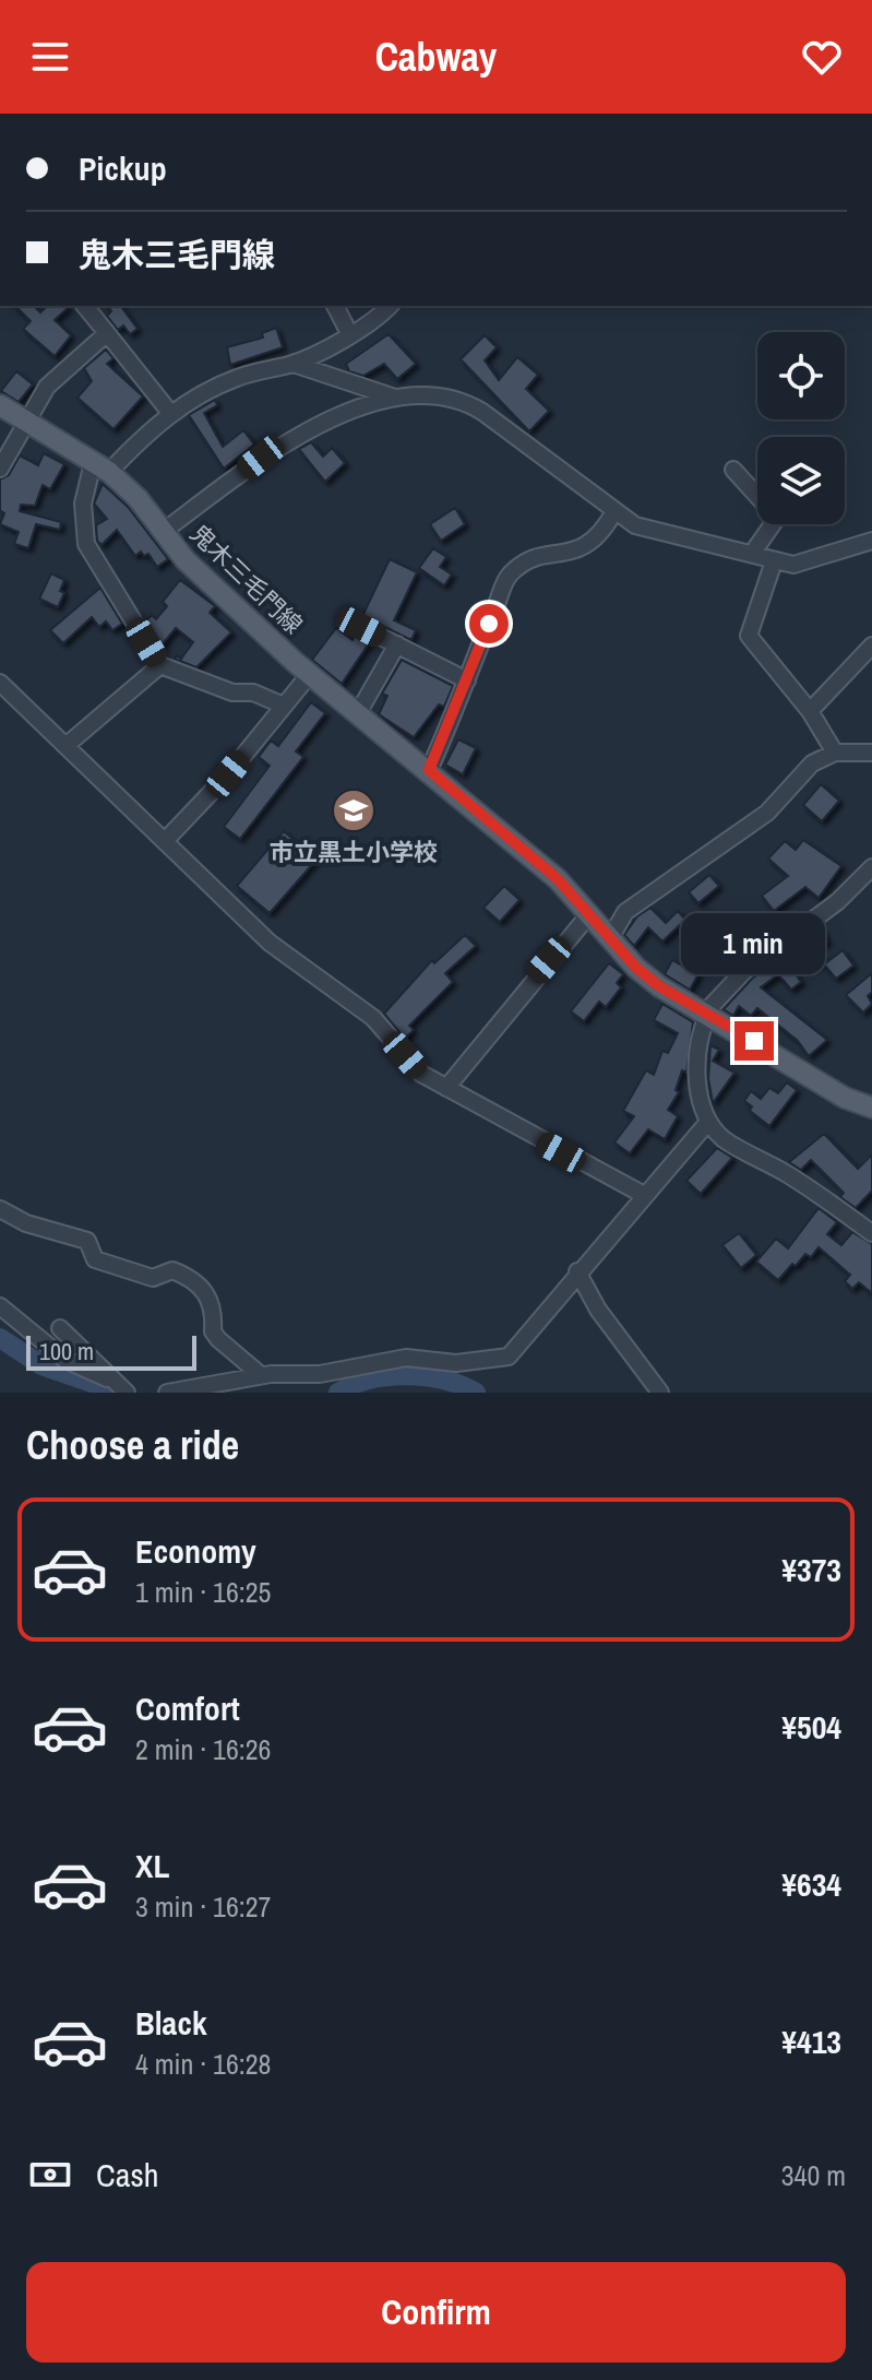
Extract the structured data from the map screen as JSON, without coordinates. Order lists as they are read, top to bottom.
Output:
{
  "streets": {
    "main road": ["鬼木三毛門線"]
  },
  "places": {
    "school or university": ["市立黒土小学校"]
  },
  "scale_bar": "100 m",
  "page": {
    "header": "Cabway",
    "banner": ["Pickup", "鬼木三毛門線"],
    "bubble": "1 min",
    "scale": "100 m",
    "heading": "Choose a ride",
    "list": [
      {
        "name": "Economy",
        "note": "1 min · 16:25",
        "value": "¥373"
      },
      {
        "name": "Comfort",
        "note": "2 min · 16:26",
        "value": "¥504"
      },
      {
        "name": "XL",
        "note": "3 min · 16:27",
        "value": "¥634"
      },
      {
        "name": "Black",
        "note": "4 min · 16:28",
        "value": "¥413"
      }
    ],
    "pay": ["Cash", "340 m"],
    "buttons": "Confirm"
  }
}
